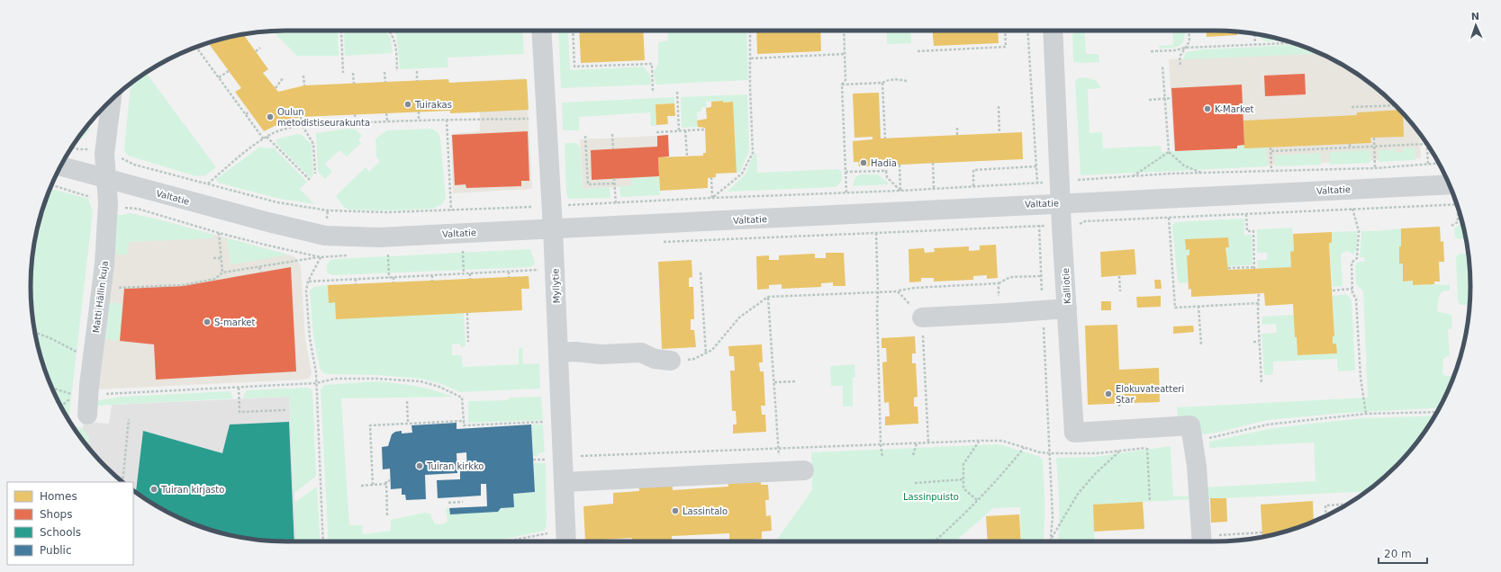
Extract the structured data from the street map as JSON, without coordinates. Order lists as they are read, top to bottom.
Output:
{
  "streets": {
    "street": [
      "Valtatie",
      "Myllytie",
      "Kalliotie",
      "Matti Hällin kuja"
    ]
  },
  "crossings": [
    ["Valtatie", "Myllytie"],
    ["Valtatie", "Kalliotie"],
    ["Valtatie", "Matti Hällin kuja"]
  ],
  "parks": ["Lassinpuisto"],
  "places": [
    "Tuirakas",
    "K-Market",
    "Oulun metodistiseurakunta",
    "Hadia",
    "S-market",
    "Elokuvateatteri Star",
    "Tuiran kirkko",
    "Tuiran kirjasto",
    "Lassintalo"
  ],
  "legend": [
    "Homes",
    "Shops",
    "Schools",
    "Public"
  ],
  "scale_bar": "20 m",
  "north": "top"
}
